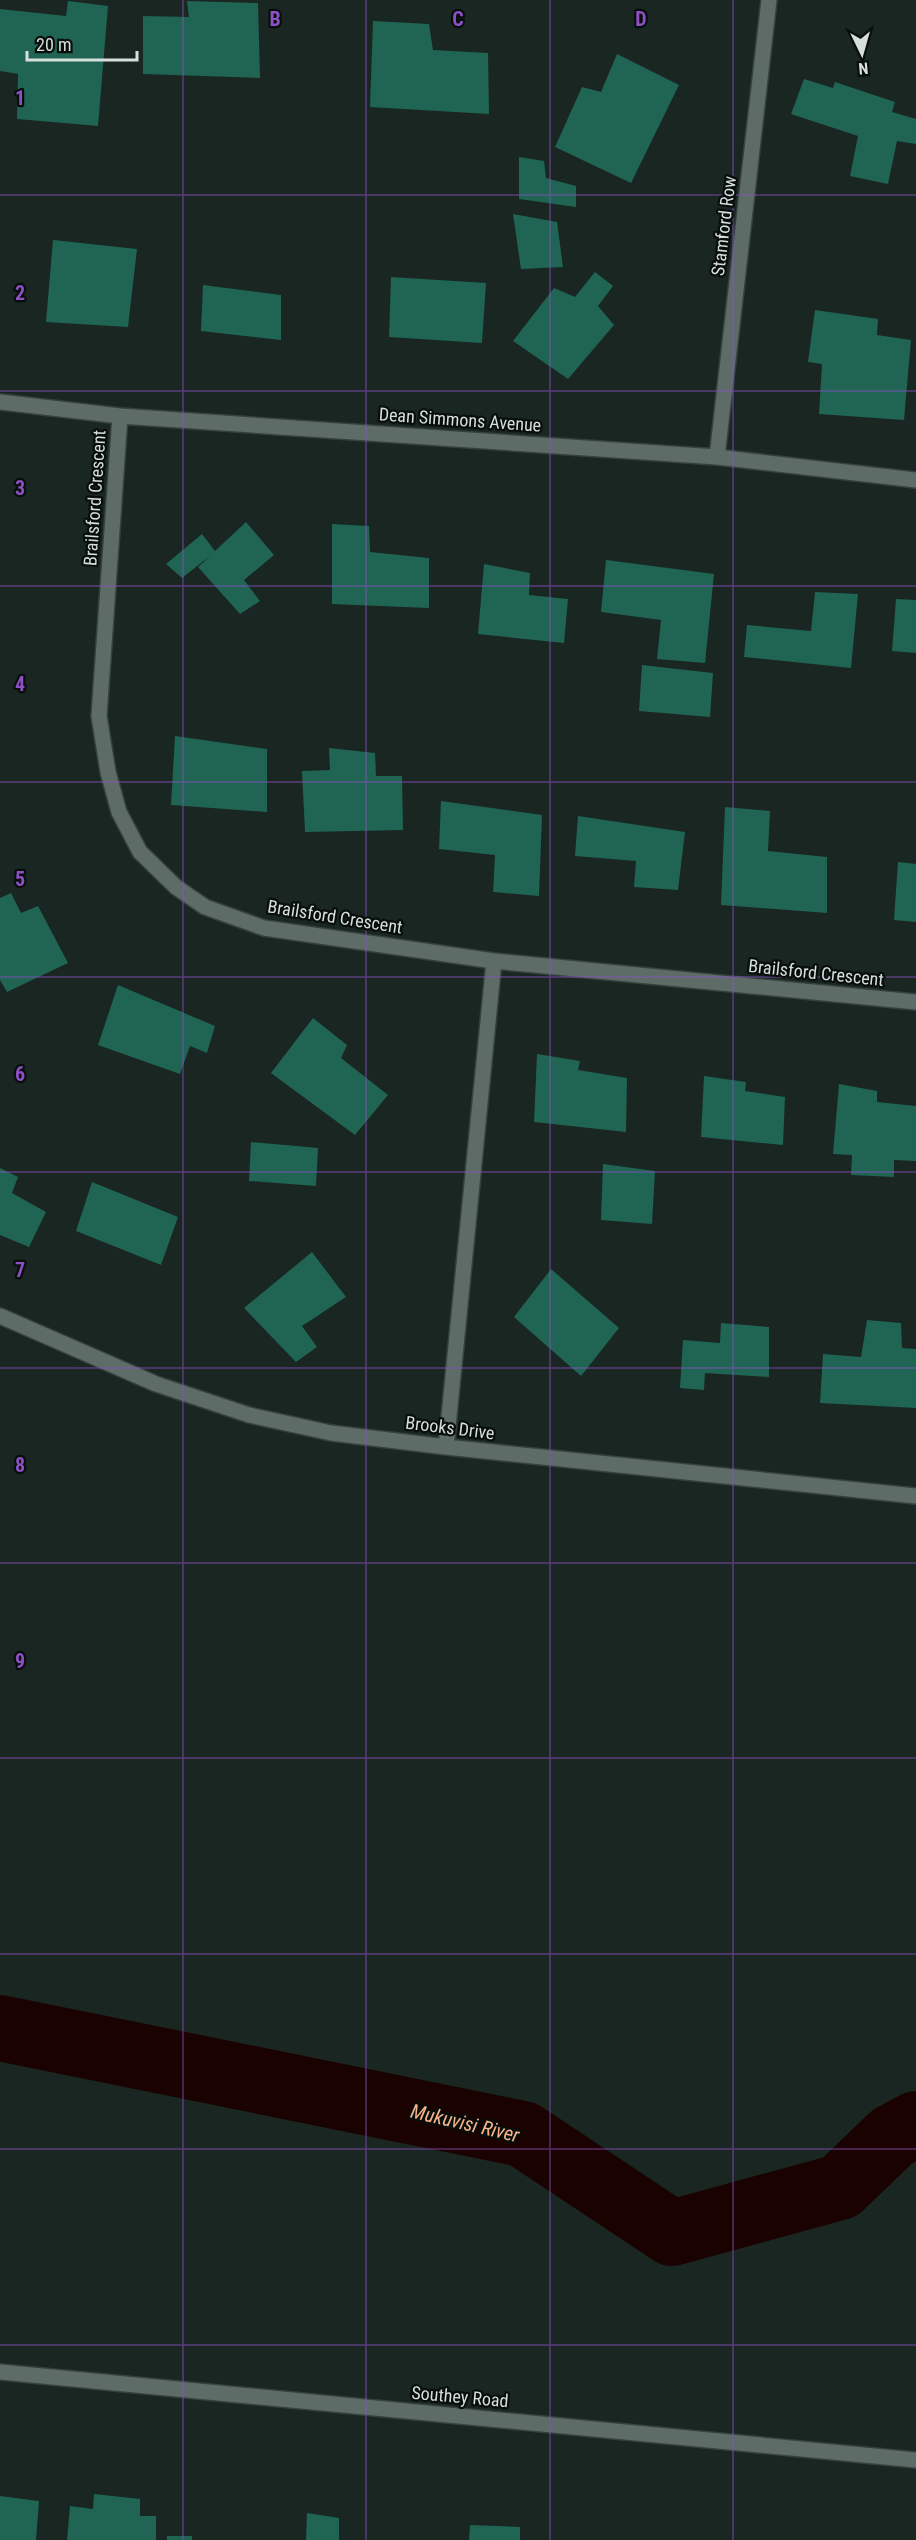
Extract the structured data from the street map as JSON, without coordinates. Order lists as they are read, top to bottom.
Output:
{
  "streets": {
    "street": [
      "Stamford Row",
      "Dean Simmons Avenue",
      "Brailsford Crescent",
      "Brooks Drive",
      "Southey Road"
    ]
  },
  "crossings": [
    ["Stamford Row", "Dean Simmons Avenue"],
    ["Dean Simmons Avenue", "Brailsford Crescent"]
  ],
  "water": ["Mukuvisi River"],
  "scale_bar": "20 m",
  "north": "bottom",
  "grid": {
    "columns": ["B", "C", "D"],
    "rows": [
      "1",
      "2",
      "3",
      "4",
      "5",
      "6",
      "7",
      "8",
      "9"
    ]
  }
}
